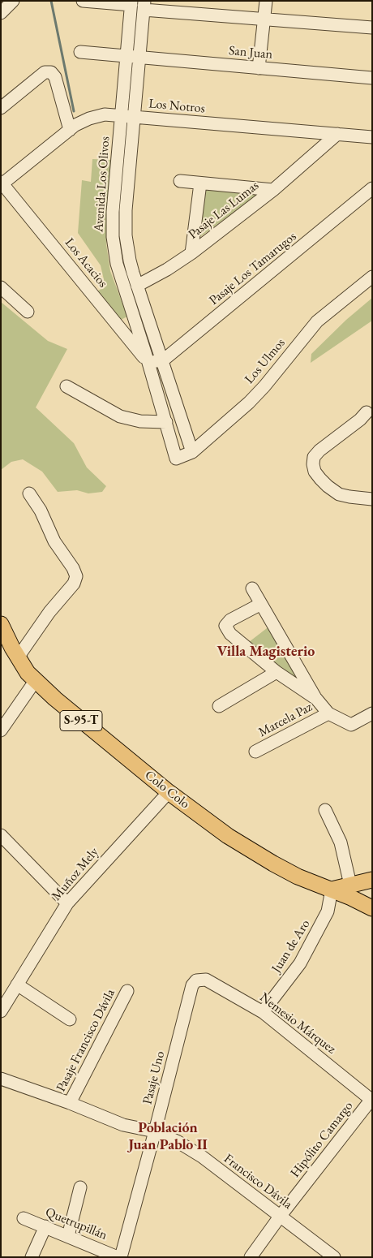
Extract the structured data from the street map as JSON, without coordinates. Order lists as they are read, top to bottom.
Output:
{
  "streets": {
    "main road": ["S-95-T", "Colo Colo"],
    "street": [
      "San Juan",
      "Los Notros",
      "Avenida Los Olivos",
      "Pasaje Las Lumas",
      "Los Acacios",
      "Pasaje Los Tamarugos",
      "Los Ulmos",
      "Marcela Paz",
      "Muñoz Mely",
      "Juan de Aro",
      "Nemesio Márquez",
      "Pasaje Francisco Dávila",
      "Pasaje Uno",
      "Hipólito Camargo",
      "Francisco Dávila",
      "Quetrupillán"
    ]
  },
  "crossings": [
    ["San Juan", "Avenida Los Olivos"],
    ["Los Notros", "Avenida Los Olivos"],
    ["Los Notros", "Pasaje Las Lumas"],
    ["Los Notros", "Los Acacios"],
    ["Avenida Los Olivos", "Pasaje Las Lumas"],
    ["Avenida Los Olivos", "Los Acacios"],
    ["Avenida Los Olivos", "Pasaje Los Tamarugos"],
    ["Avenida Los Olivos", "Los Ulmos"],
    ["Colo Colo", "Muñoz Mely"],
    ["Colo Colo", "Juan de Aro"],
    ["Juan de Aro", "Nemesio Márquez"],
    ["Nemesio Márquez", "Pasaje Uno"],
    ["Nemesio Márquez", "Hipólito Camargo"],
    ["Pasaje Francisco Dávila", "Francisco Dávila"],
    ["Pasaje Uno", "Francisco Dávila"],
    ["Hipólito Camargo", "Francisco Dávila"]
  ],
  "districts": ["Villa Magisterio", "Población Juan Pablo II"]
}
